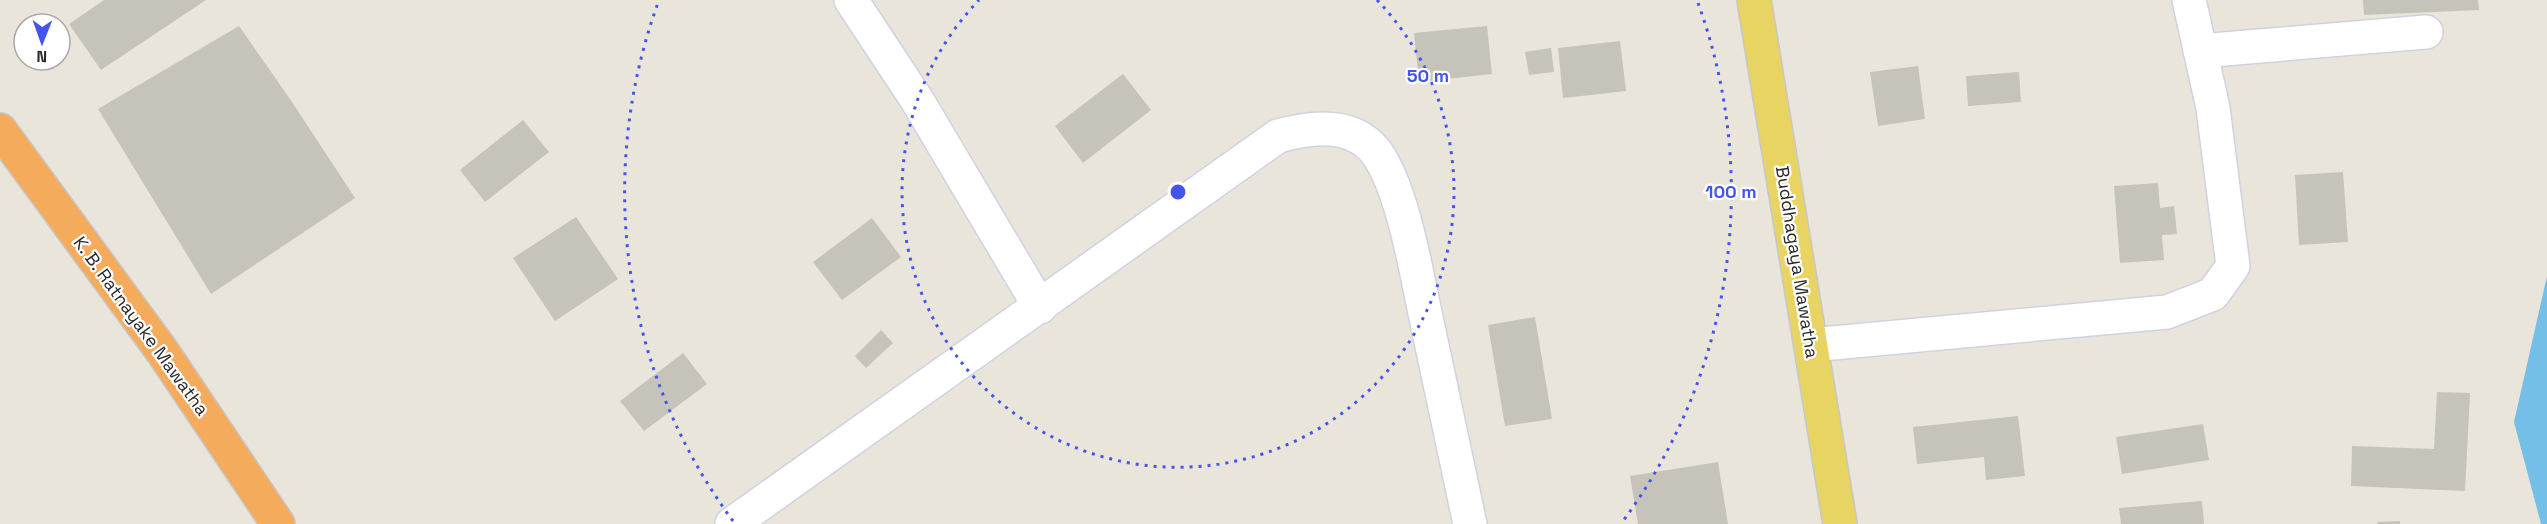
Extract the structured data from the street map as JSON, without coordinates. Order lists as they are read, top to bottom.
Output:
{
  "streets": {
    "highway": ["K. B. Ratnayake Mawatha"],
    "main road": ["Buddhagaya Mawatha"]
  },
  "north": "bottom",
  "rings": ["50 m", "100 m"]
}
